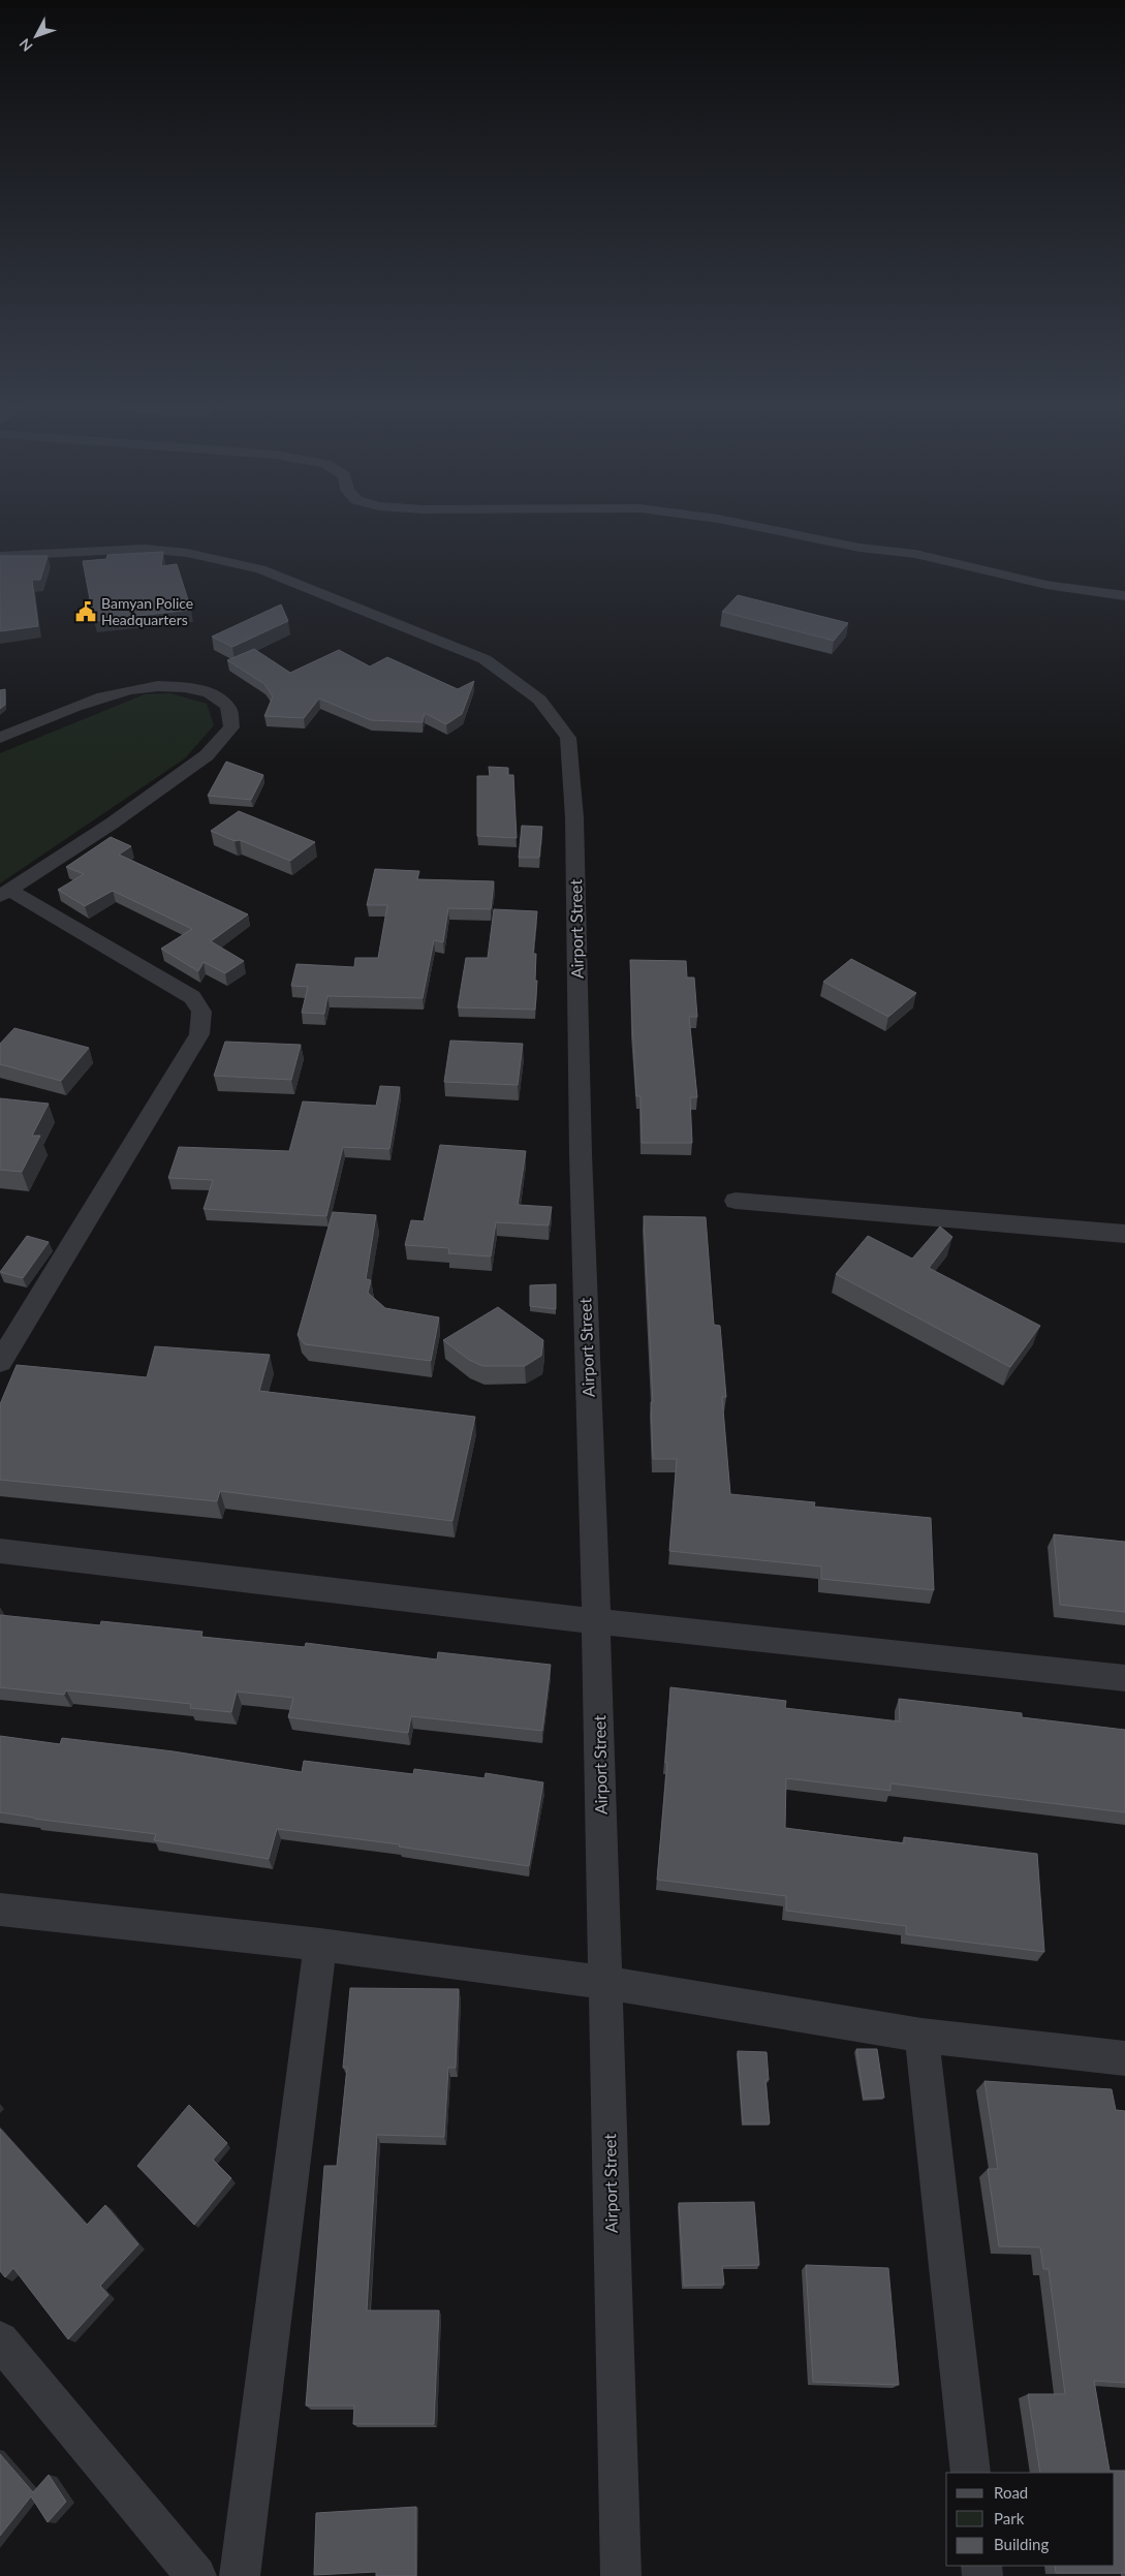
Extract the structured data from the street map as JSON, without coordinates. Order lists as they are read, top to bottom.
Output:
{
  "streets": {
    "street": ["Airport Street"]
  },
  "places": {
    "public building": ["Bamyan Police Headquarters"]
  },
  "legend": ["Road", "Park", "Building"],
  "north": "bottom left"
}
